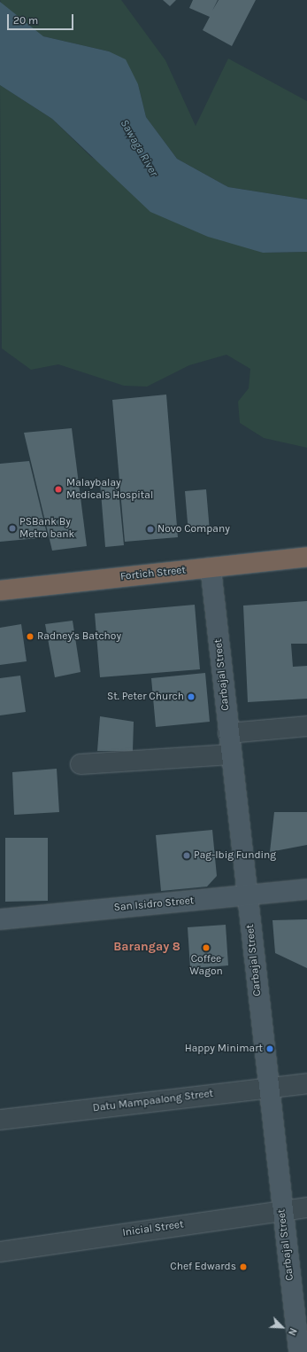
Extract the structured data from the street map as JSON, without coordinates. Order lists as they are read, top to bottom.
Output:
{
  "streets": {
    "highway": ["Fortich Street"],
    "street": [
      "Carbajal Street",
      "San Isidro Street",
      "Datu Mampaalong Street",
      "Inicial Street"
    ]
  },
  "crossings": [
    ["Fortich Street", "Carbajal Street"],
    ["Carbajal Street", "San Isidro Street"],
    ["Carbajal Street", "Datu Mampaalong Street"],
    ["Carbajal Street", "Inicial Street"]
  ],
  "districts": ["Barangay 8"],
  "water": ["Sawaga River"],
  "places": [
    "Malaybalay Medicals Hospital",
    "PSBank By Metro bank",
    "Novo Company",
    "Radney's Batchoy",
    "St. Peter Church",
    "Pag-Ibig Funding",
    "Coffee Wagon",
    "Happy Minimart",
    "Chef Edwards"
  ],
  "scale_bar": "20 m",
  "north": "bottom right"
}
